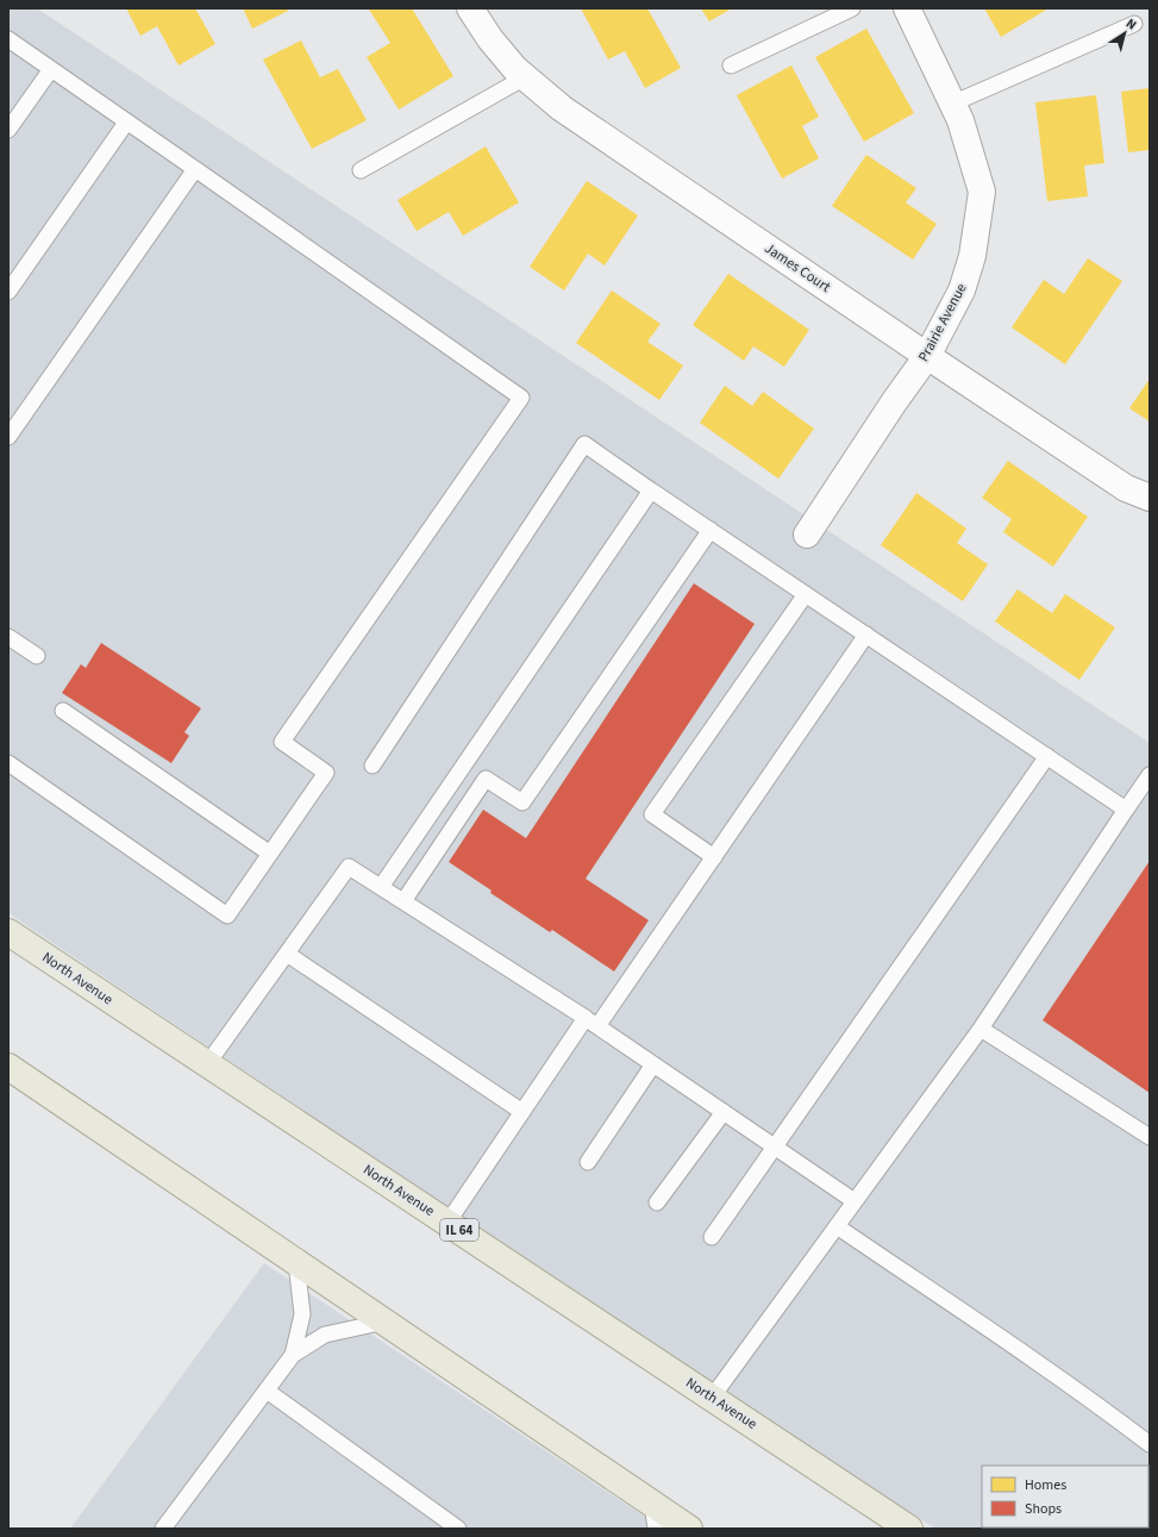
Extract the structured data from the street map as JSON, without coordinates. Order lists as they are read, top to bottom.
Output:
{
  "streets": {
    "main road": ["North Avenue", "IL 64"],
    "street": ["James Court", "Prairie Avenue"]
  },
  "crossings": [
    ["James Court", "Prairie Avenue"]
  ],
  "legend": ["Homes", "Shops"],
  "north": "top right"
}
